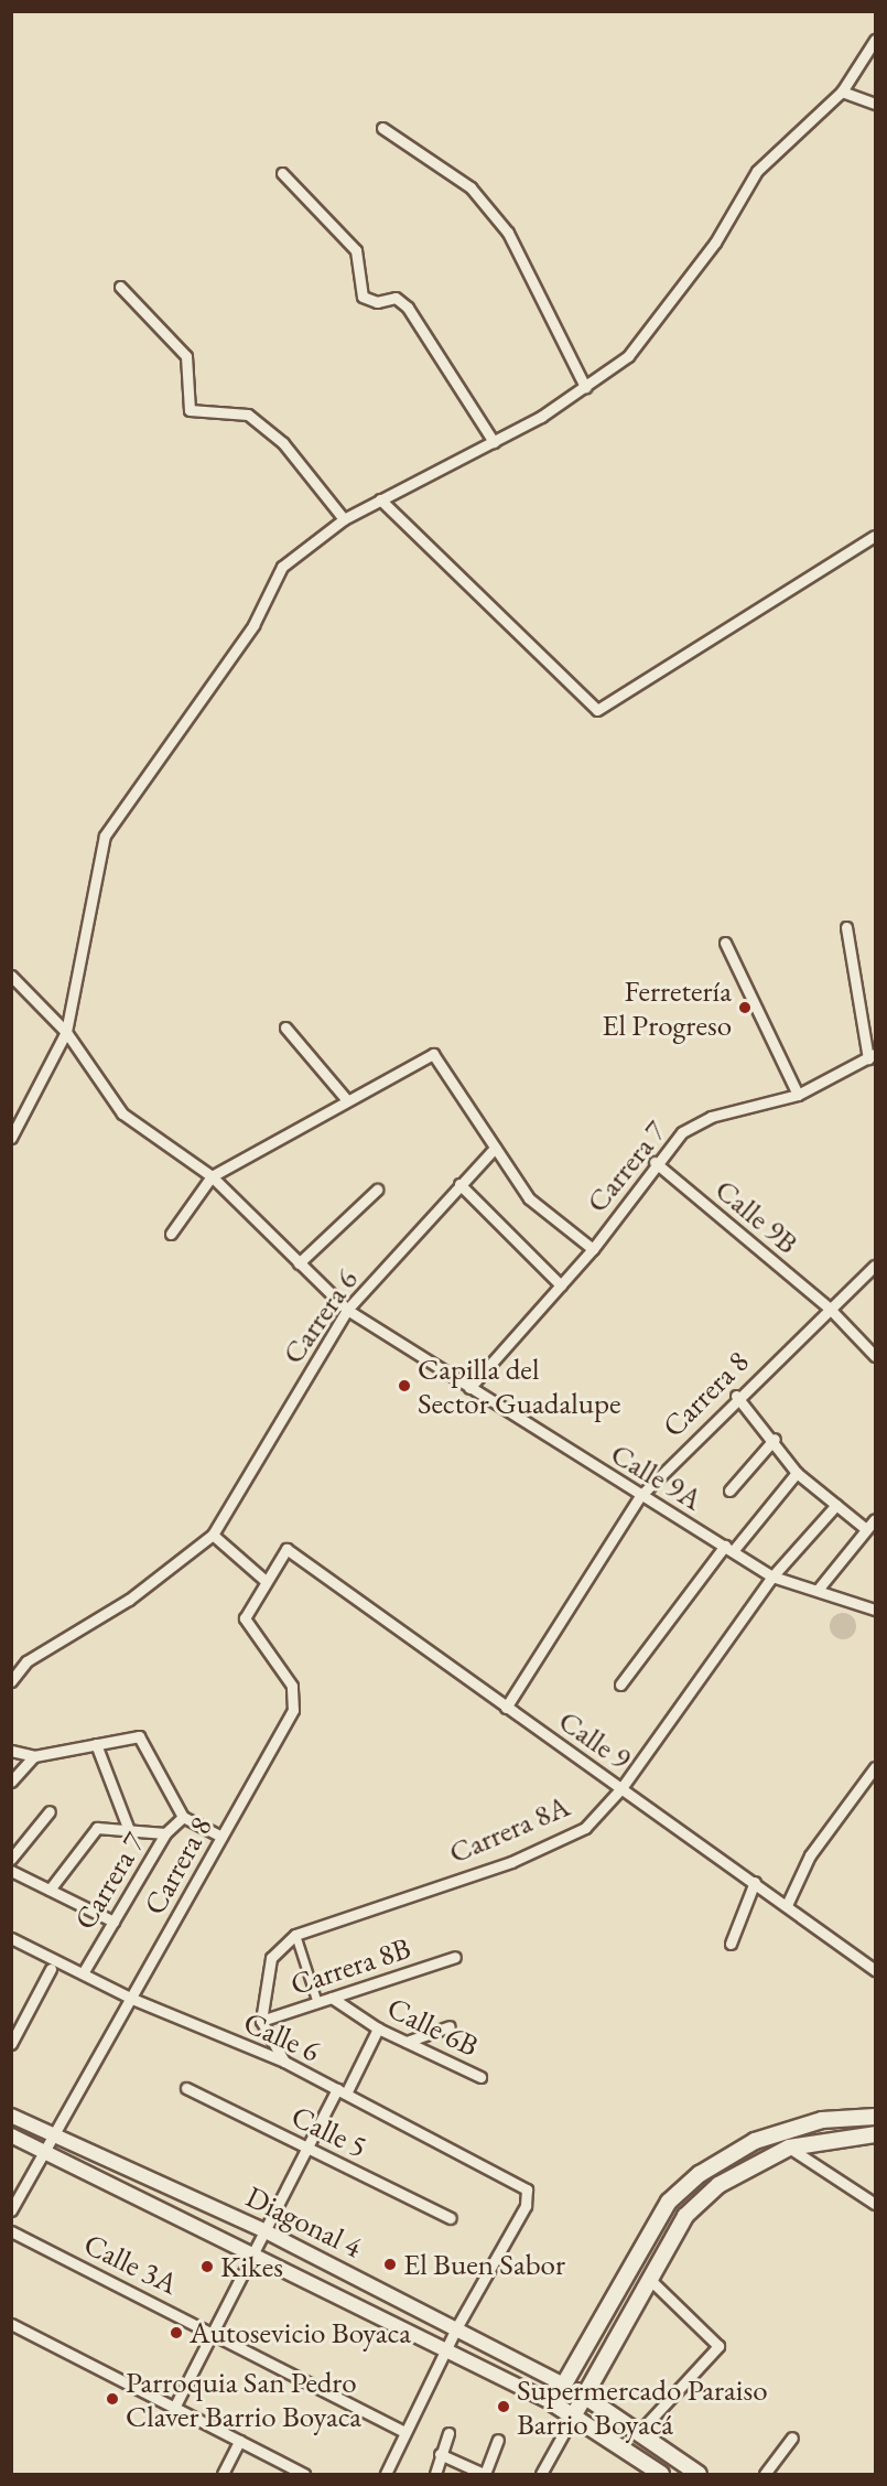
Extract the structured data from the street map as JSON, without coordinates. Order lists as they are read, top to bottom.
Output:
{
  "streets": {
    "main road": ["Diagonal 4"],
    "street": [
      "Carrera 7",
      "Calle 9B",
      "Carrera 6",
      "Carrera 8",
      "Calle 9A",
      "Calle 9",
      "Carrera 8A",
      "Carrera 8B",
      "Calle 6B",
      "Calle 6",
      "Calle 5",
      "Calle 3A"
    ]
  },
  "crossings": [
    ["Carrera 7", "Calle 9B"],
    ["Carrera 7", "Calle 9A"],
    ["Carrera 7", "Calle 6"],
    ["Calle 9B", "Carrera 8"],
    ["Carrera 6", "Calle 9A"],
    ["Carrera 8", "Calle 9A"],
    ["Carrera 8", "Calle 9"],
    ["Carrera 8", "Calle 6"],
    ["Carrera 8", "Diagonal 4"],
    ["Calle 9A", "Carrera 8A"],
    ["Calle 9", "Carrera 8A"],
    ["Carrera 8A", "Carrera 8B"],
    ["Carrera 8B", "Calle 6B"],
    ["Calle 6", "Diagonal 4"]
  ],
  "places": [
    "Ferretería El Progreso",
    "Capilla del Sector Guadalupe",
    "El Buen Sabor",
    "Kikes",
    "Autosevicio Boyaca",
    "Parroquia San Pedro Claver Barrio Boyaca",
    "Supermercado Paraiso Barrio Boyacá"
  ]
}
